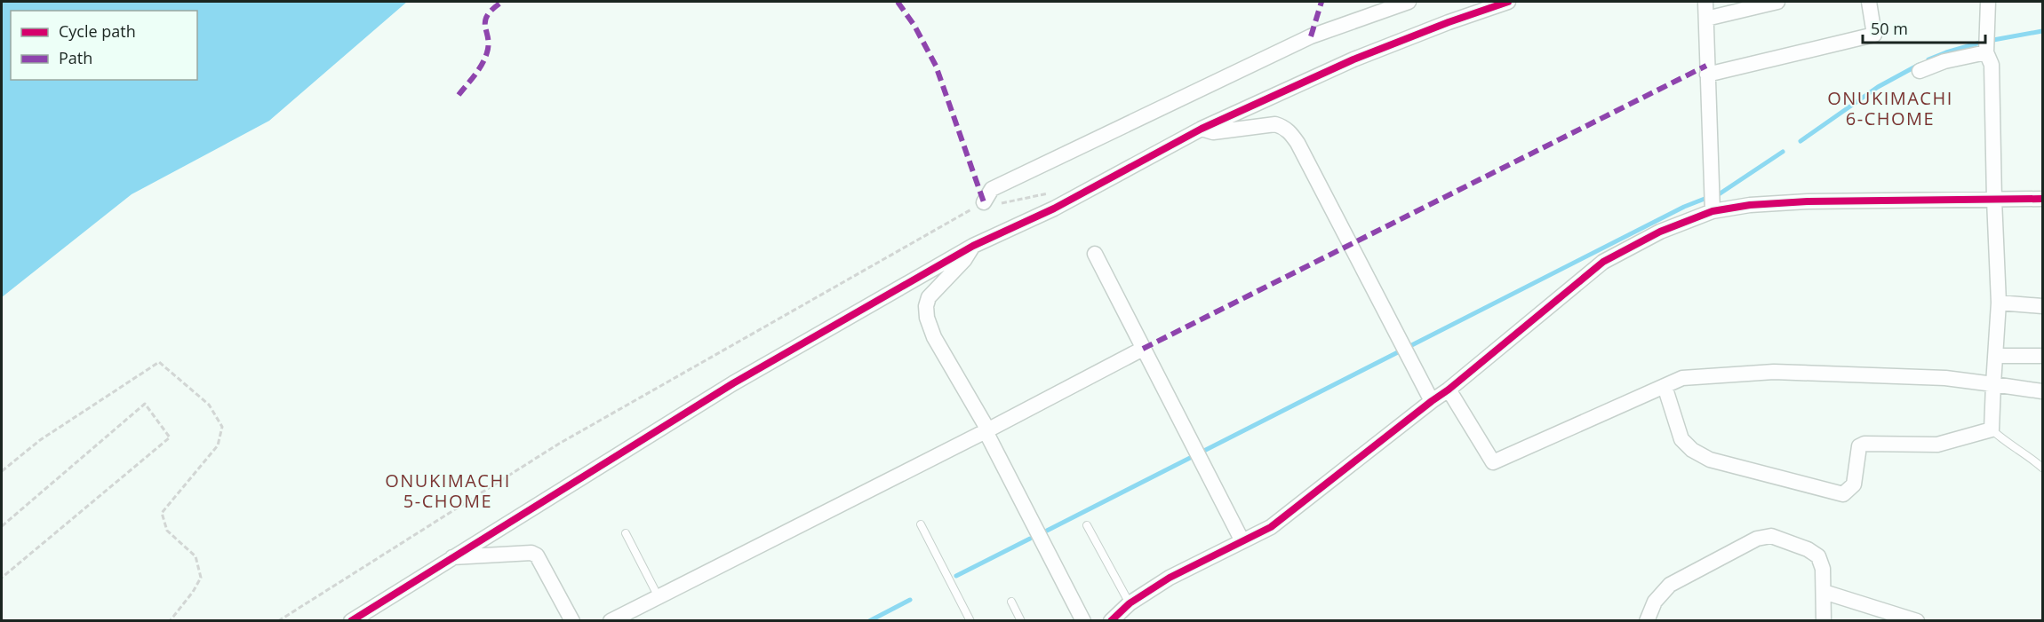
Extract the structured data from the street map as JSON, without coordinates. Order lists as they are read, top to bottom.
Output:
{
  "districts": ["ONUKIMACHI 6-CHOME", "ONUKIMACHI 5-CHOME"],
  "legend": ["Cycle path", "Path"],
  "scale_bar": "50 m"
}
